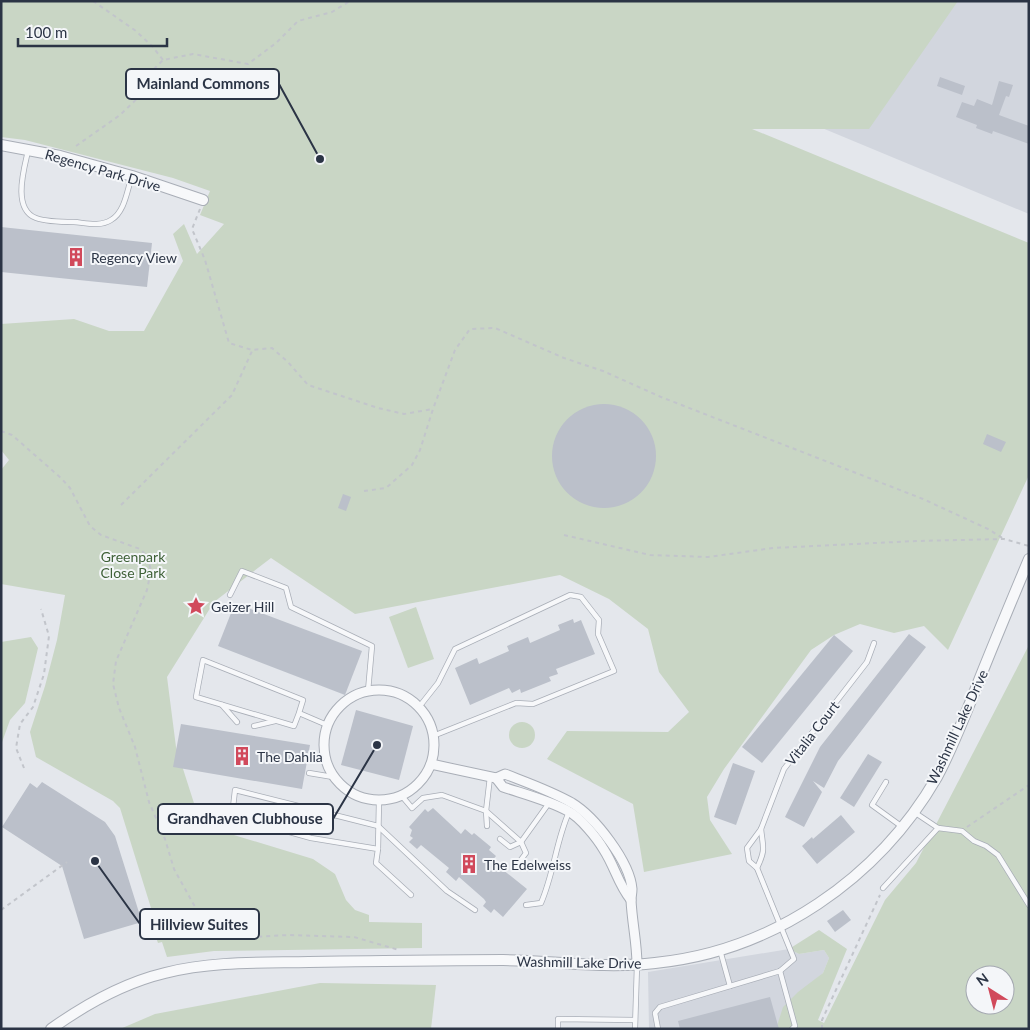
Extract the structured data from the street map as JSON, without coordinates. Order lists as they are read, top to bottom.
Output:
{
  "streets": {
    "street": ["Regency Park Drive", "Washmill Lake Drive"],
    "lane": ["Vitalia Court"]
  },
  "crossings": [
    ["Washmill Lake Drive", "Vitalia Court"]
  ],
  "parks": ["Greenpark Close Park"],
  "places": {
    "other": ["Mainland Commons", "Grandhaven Clubhouse", "Hillview Suites"],
    "building": ["Regency View", "The Dahlia", "The Edelweiss"],
    "place": ["Geizer Hill"]
  },
  "scale_bar": "100 m",
  "north": "top left"
}
